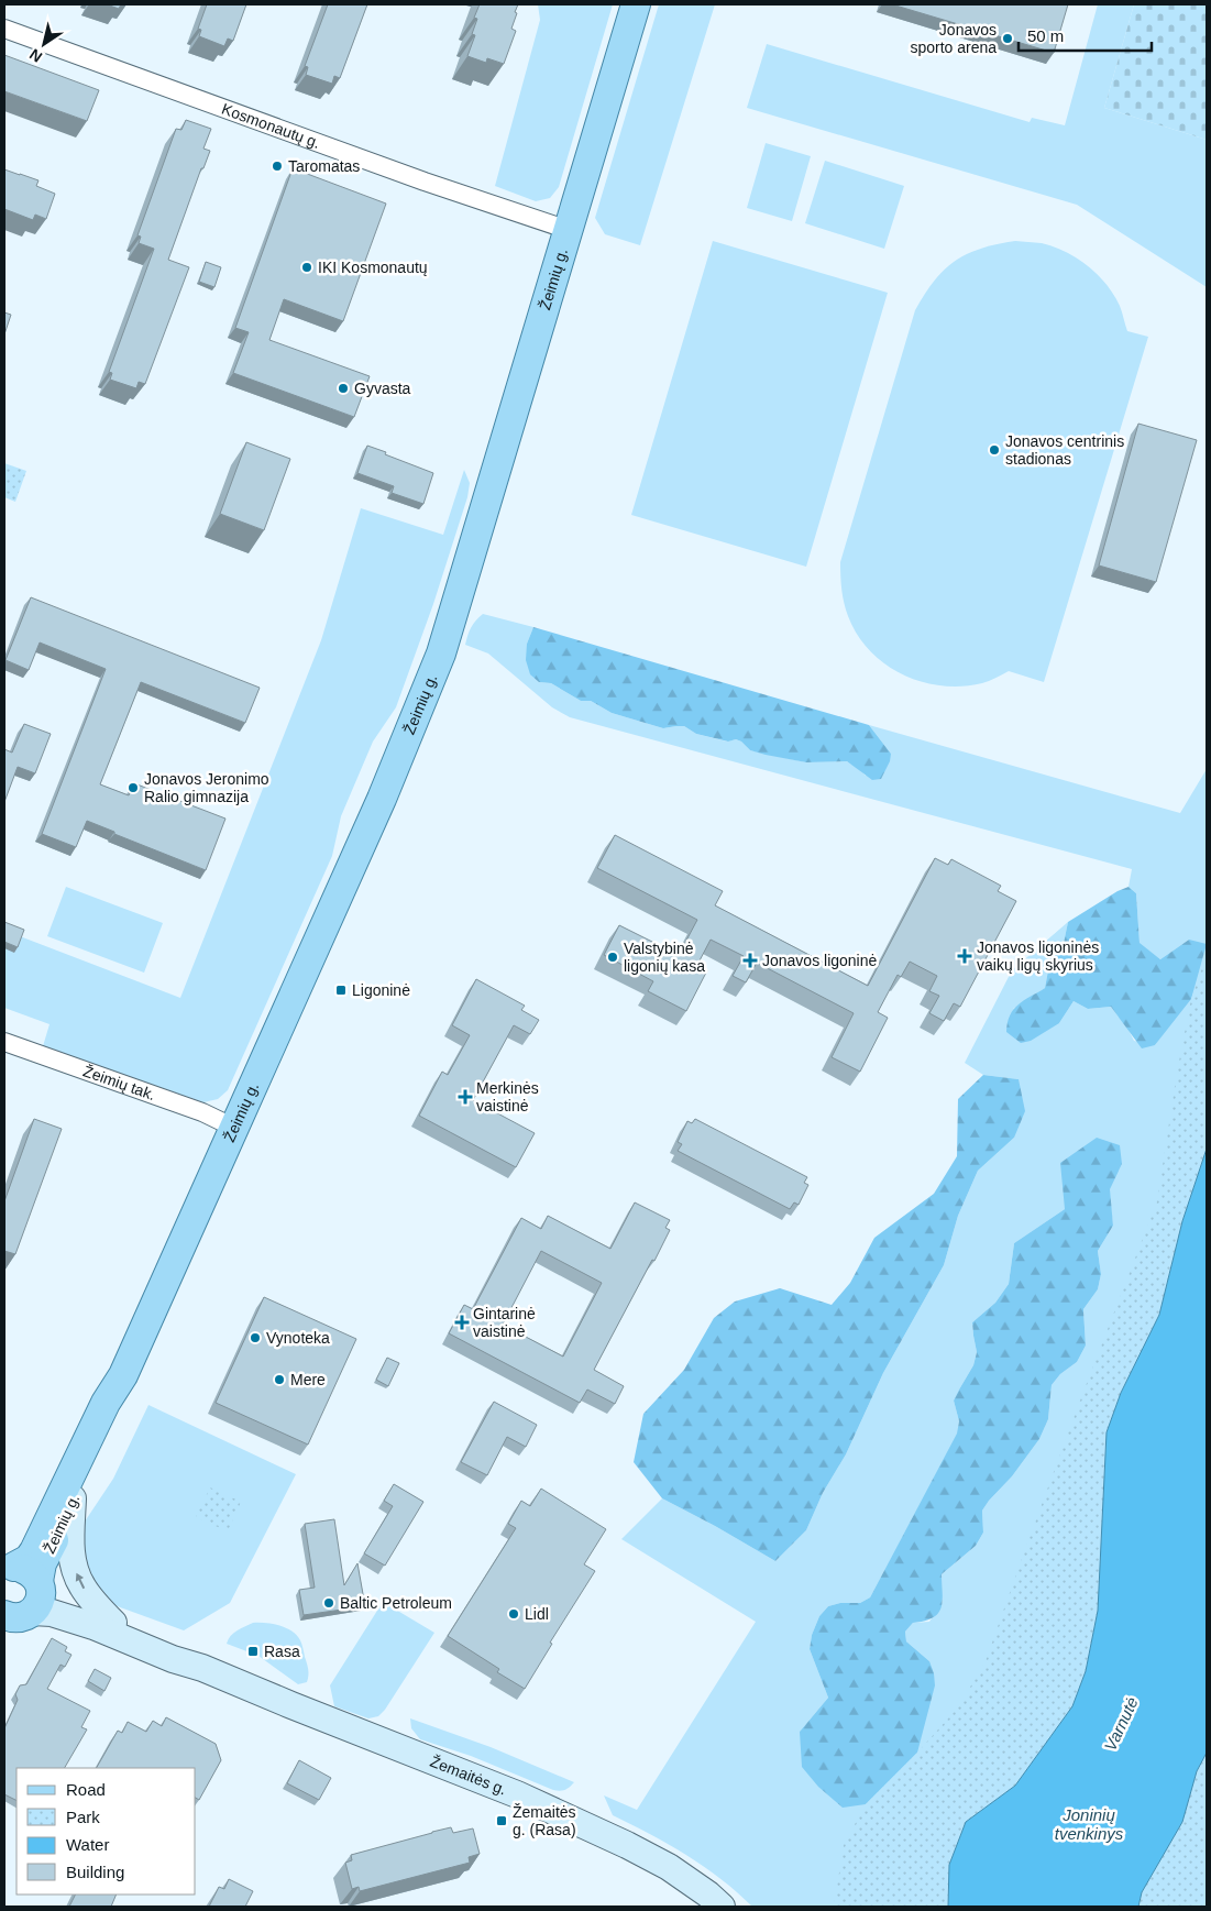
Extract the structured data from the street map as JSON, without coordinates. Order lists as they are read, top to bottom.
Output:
{
  "streets": {
    "main road": ["Žeimių g.", "Žemaitės g."],
    "street": ["Kosmonautų g.", "Žeimių tak."]
  },
  "crossings": [
    ["Kosmonautų g.", "Žeimių g."],
    ["Žeimių g.", "Žeimių tak."],
    ["Žeimių g.", "Žemaitės g."]
  ],
  "water": ["Varnutė", "Joninių tvenkinys"],
  "places": {
    "other": [
      "Jonavos sporto arena",
      "Taromatas",
      "IKI Kosmonautų",
      "Gyvasta",
      "Jonavos centrinis stadionas",
      "Jonavos Jeronimo Ralio gimnazija",
      "Valstybinė ligonių kasa",
      "Vynoteka",
      "Mere",
      "Baltic Petroleum",
      "Lidl"
    ],
    "health": [
      "Jonavos ligoninės vaikų ligų skyrius",
      "Jonavos ligoninė",
      "Merkinės vaistinė",
      "Gintarinė vaistinė"
    ],
    "transit": ["Ligoninė", "Rasa", "Žemaitės g. (Rasa)"]
  },
  "legend": [
    "Road",
    "Park",
    "Water",
    "Building"
  ],
  "scale_bar": "50 m",
  "north": "bottom left"
}
